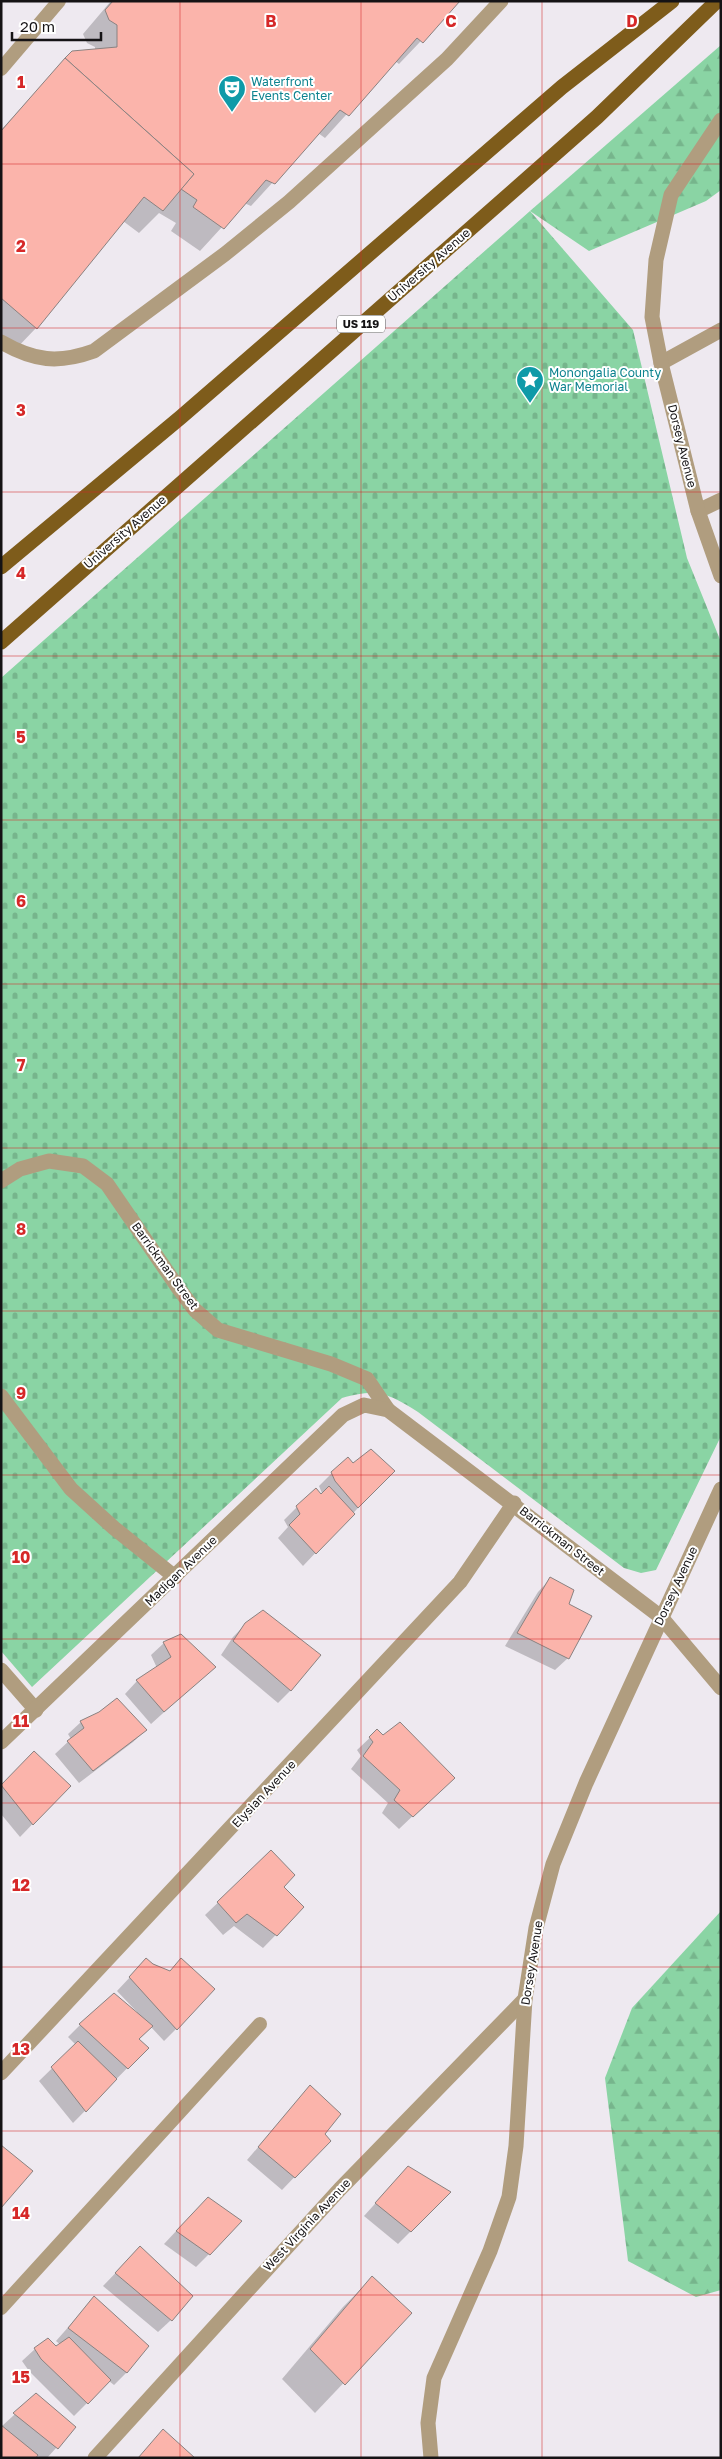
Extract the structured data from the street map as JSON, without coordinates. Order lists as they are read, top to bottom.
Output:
{
  "streets": {
    "main road": ["University Avenue", "US 119"],
    "street": [
      "Dorsey Avenue",
      "Barrickman Street",
      "Madigan Avenue",
      "Elysian Avenue",
      "West Virginia Avenue"
    ]
  },
  "crossings": [
    ["Dorsey Avenue", "Barrickman Street"],
    ["Dorsey Avenue", "West Virginia Avenue"],
    ["Barrickman Street", "Madigan Avenue"],
    ["Barrickman Street", "Elysian Avenue"]
  ],
  "places": {
    "theatre": ["Waterfront Events Center"],
    "place": ["Monongalia County War Memorial"]
  },
  "scale_bar": "20 m",
  "grid": {
    "columns": ["B", "C", "D"],
    "rows": [
      "1",
      "2",
      "3",
      "4",
      "5",
      "6",
      "7",
      "8",
      "9",
      "10",
      "11",
      "12",
      "13",
      "14",
      "15"
    ]
  }
}
